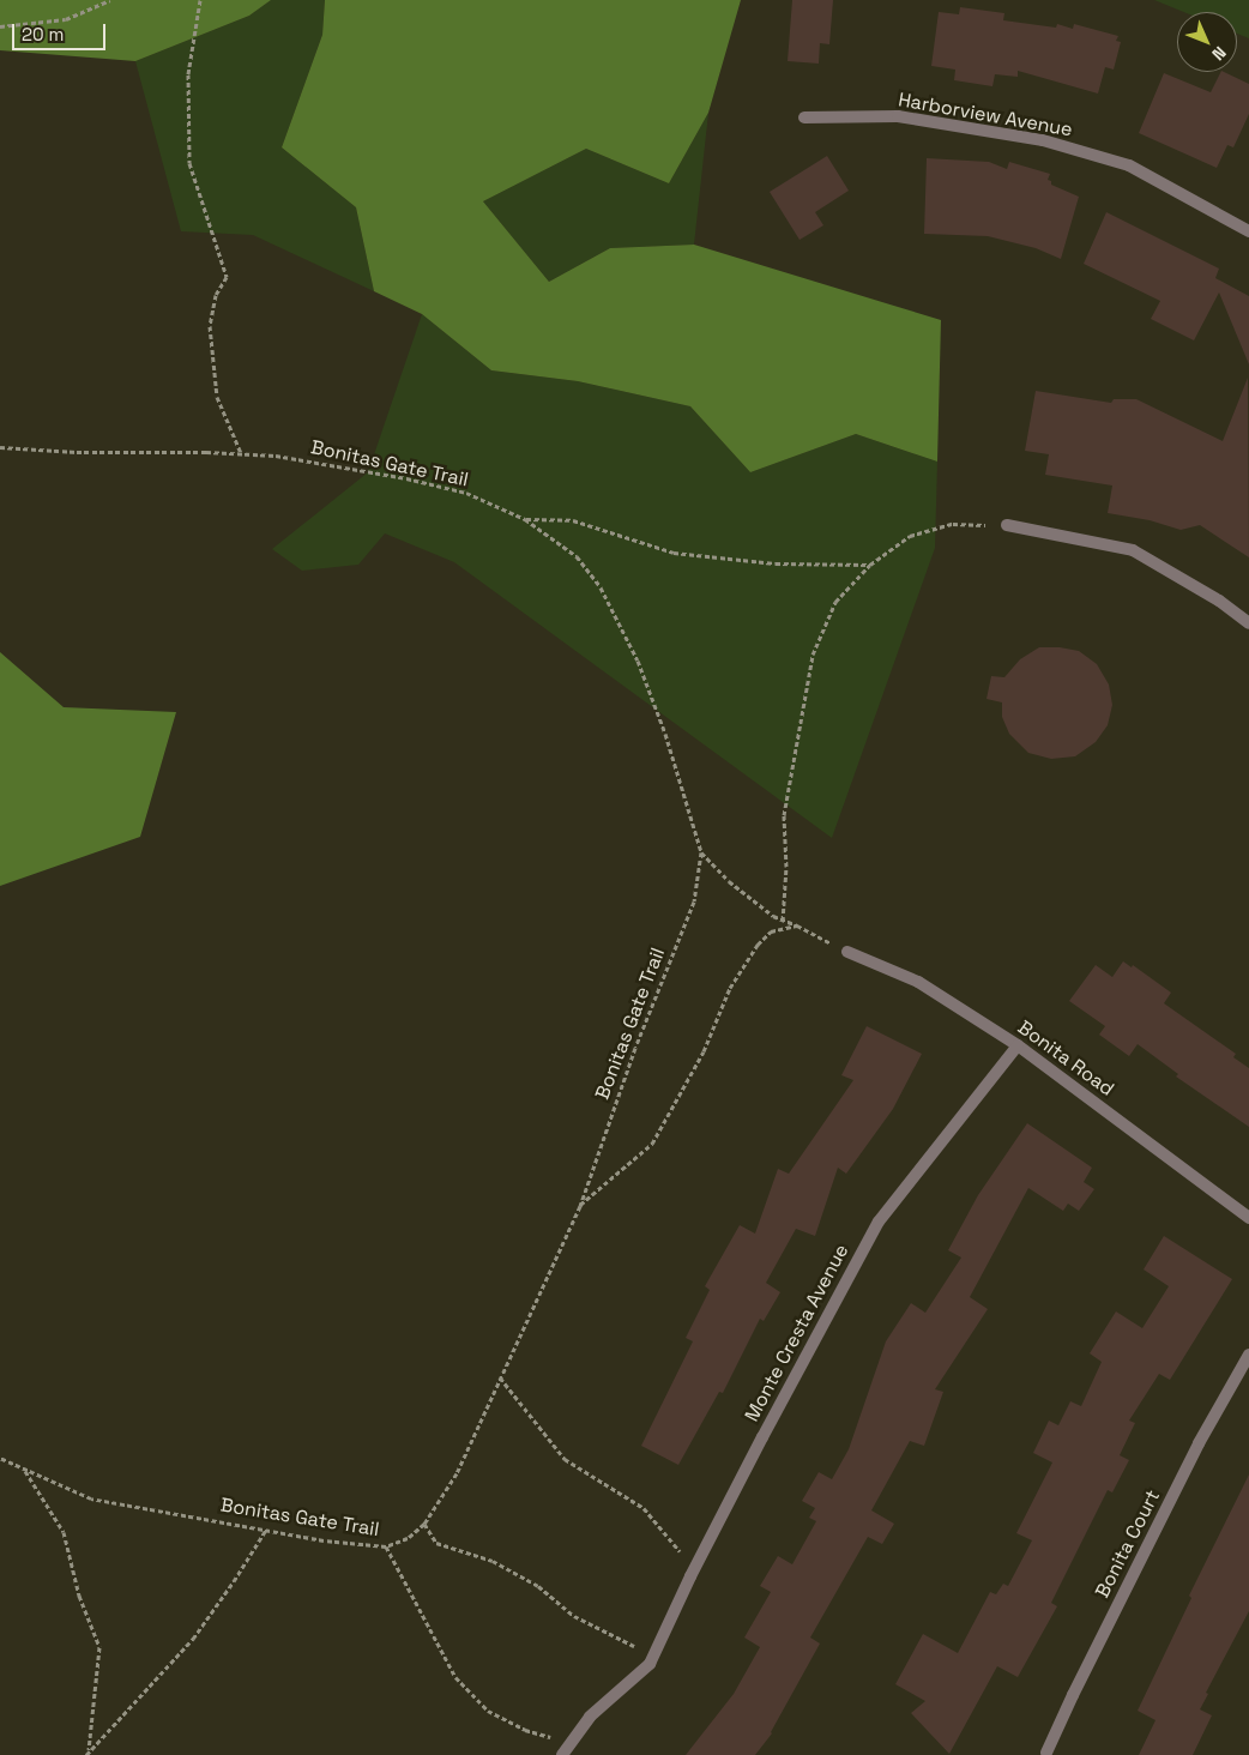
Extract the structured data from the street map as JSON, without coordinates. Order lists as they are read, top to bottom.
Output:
{
  "streets": {
    "street": [
      "Harborview Avenue",
      "Bonita Road",
      "Monte Cresta Avenue",
      "Bonita Court"
    ],
    "path": ["Bonitas Gate Trail"]
  },
  "crossings": [
    ["Bonitas Gate Trail", "Bonita Road"],
    ["Bonita Road", "Monte Cresta Avenue"]
  ],
  "scale_bar": "20 m",
  "north": "bottom right"
}
